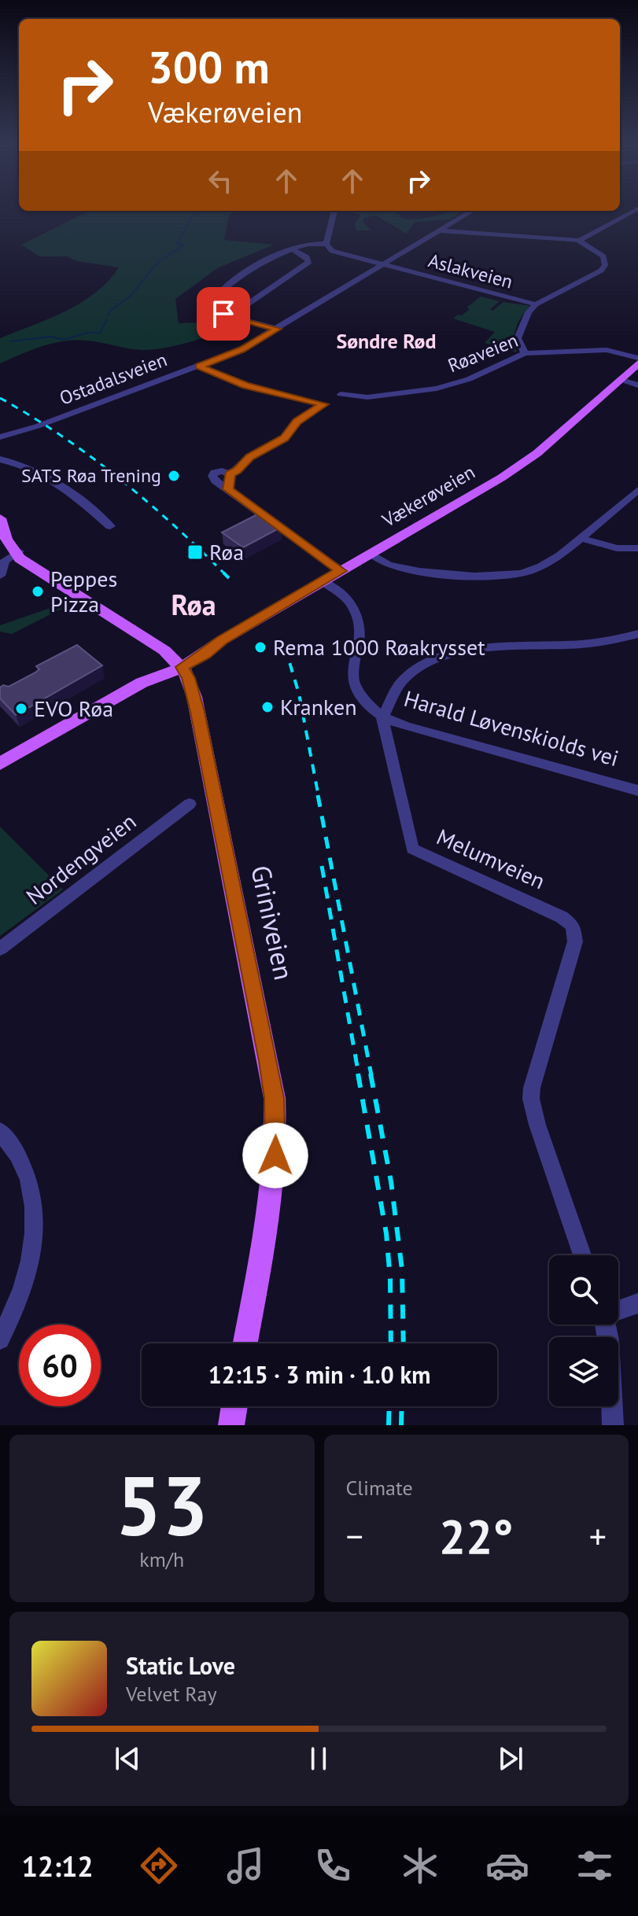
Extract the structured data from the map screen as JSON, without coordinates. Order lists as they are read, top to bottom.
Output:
{
  "streets": {
    "main road": ["Vækerøveien", "Griniveien"],
    "street": [
      "Aslakveien",
      "Røaveien",
      "Ostadalsveien",
      "Harald Løvenskiolds vei",
      "Nordengveien",
      "Melumveien"
    ]
  },
  "crossings": [
    ["Aslakveien", "Ostadalsveien"],
    ["Vækerøveien", "Harald Løvenskiolds vei"],
    ["Vækerøveien", "Griniveien"],
    ["Harald Løvenskiolds vei", "Melumveien"]
  ],
  "districts": ["Søndre Rød", "Røa"],
  "places": {
    "other": [
      "SATS Røa Trening",
      "Peppes Pizza",
      "Rema 1000 Røakrysset",
      "Kranken",
      "EVO Røa"
    ],
    "transit": ["Røa"]
  },
  "page": {
    "turn": ["300 m", "Vækerøveien"],
    "limit": "60",
    "trip": "12:15 · 3 min · 1.0 km",
    "tile": [
      ["53", "km/h"],
      "Climate"
    ],
    "heat": ["−", "22°", "+"],
    "song": ["Static Love", "Velvet Ray"],
    "tabs": "12:12"
  }
}
